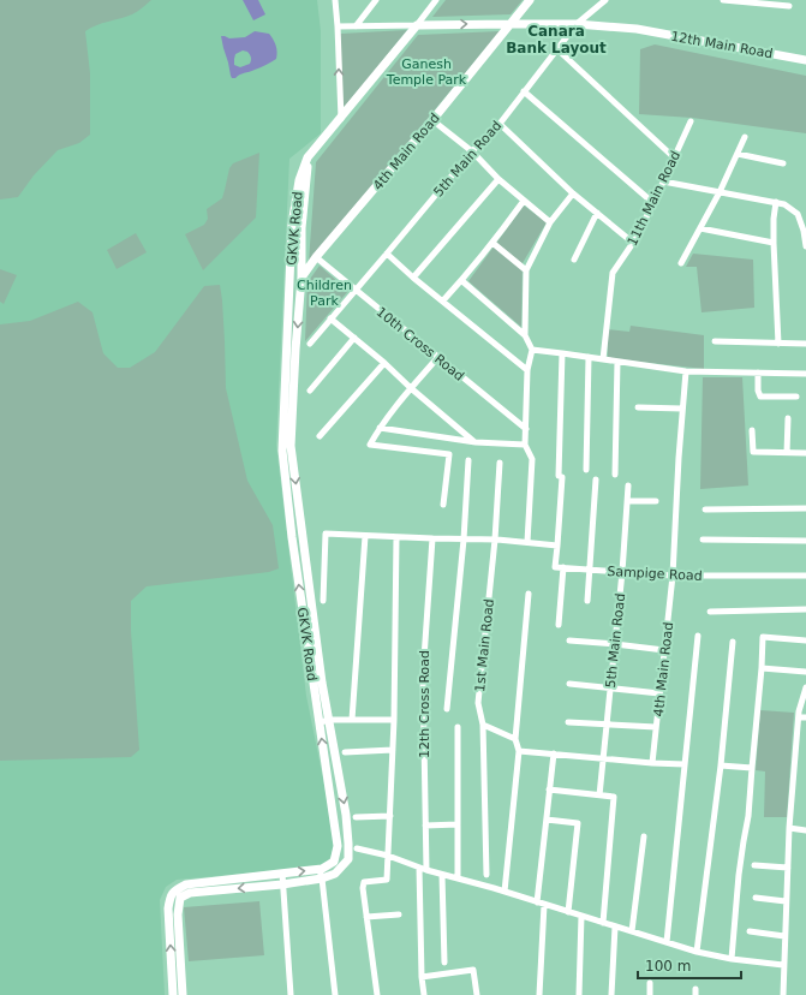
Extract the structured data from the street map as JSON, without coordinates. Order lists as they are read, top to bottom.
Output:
{
  "streets": {
    "main road": ["12th Main Road", "4th Main Road", "GKVK Road"],
    "street": [
      "5th Main Road",
      "11th Main Road",
      "10th Cross Road",
      "Sampige Road",
      "1st Main Road",
      "12th Cross Road"
    ]
  },
  "crossings": [
    ["12th Main Road", "4th Main Road"],
    ["12th Main Road", "5th Main Road"],
    ["4th Main Road", "GKVK Road"],
    ["4th Main Road", "10th Cross Road"],
    ["4th Main Road", "Sampige Road"],
    ["5th Main Road", "10th Cross Road"],
    ["5th Main Road", "Sampige Road"]
  ],
  "districts": ["Canara Bank Layout"],
  "parks": ["Ganesh Temple Park", "Children Park"],
  "scale_bar": "100 m"
}
